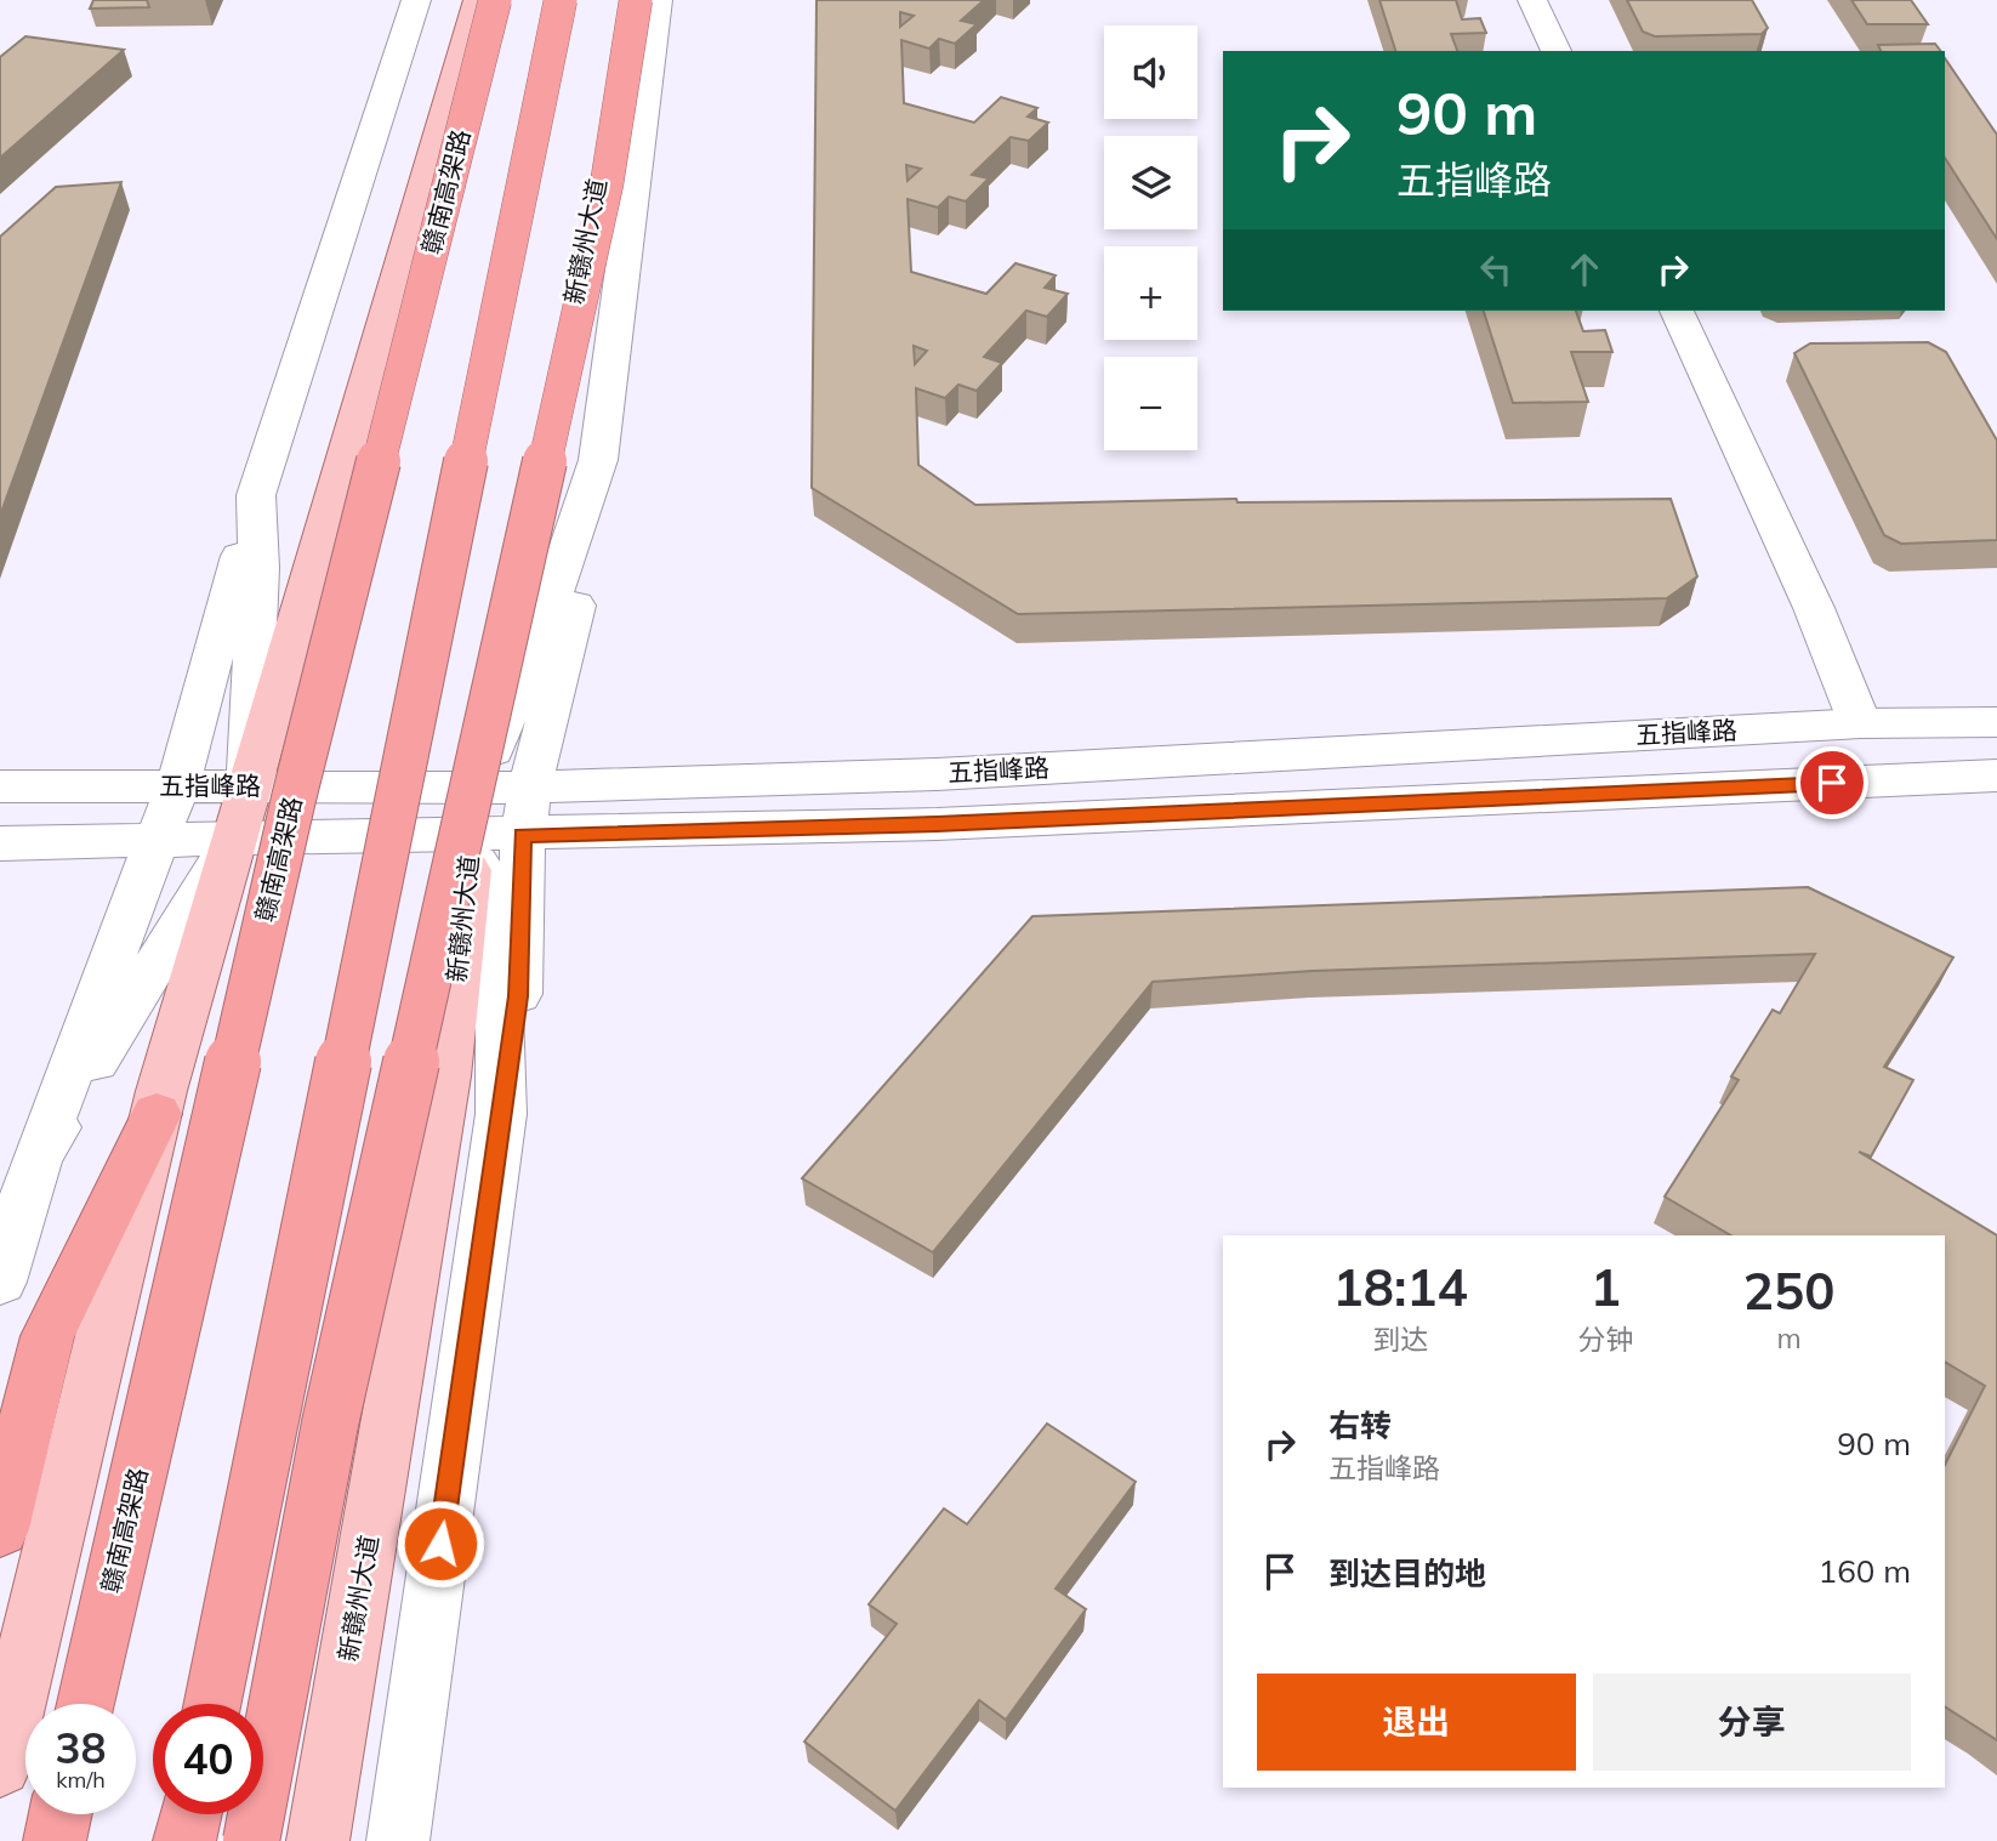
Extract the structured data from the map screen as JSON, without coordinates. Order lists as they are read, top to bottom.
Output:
{
  "streets": {
    "highway": ["赣南高架路"],
    "main road": ["新赣州大道"],
    "street": ["五指峰路"]
  },
  "crossings": [
    ["新赣州大道", "五指峰路"]
  ],
  "page": {
    "map_buttons": ["+", "−"],
    "turn": ["90 m", "五指峰路"],
    "eta": [
      "18:14",
      "到达",
      "1",
      "分钟",
      "250",
      "m"
    ],
    "list": [
      {
        "name": "右转",
        "note": "五指峰路",
        "value": "90 m"
      },
      {
        "name": "到达目的地",
        "value": "160 m"
      }
    ],
    "buttons": ["退出", "分享"],
    "speed": "38 km/h",
    "limit": "40"
  }
}
